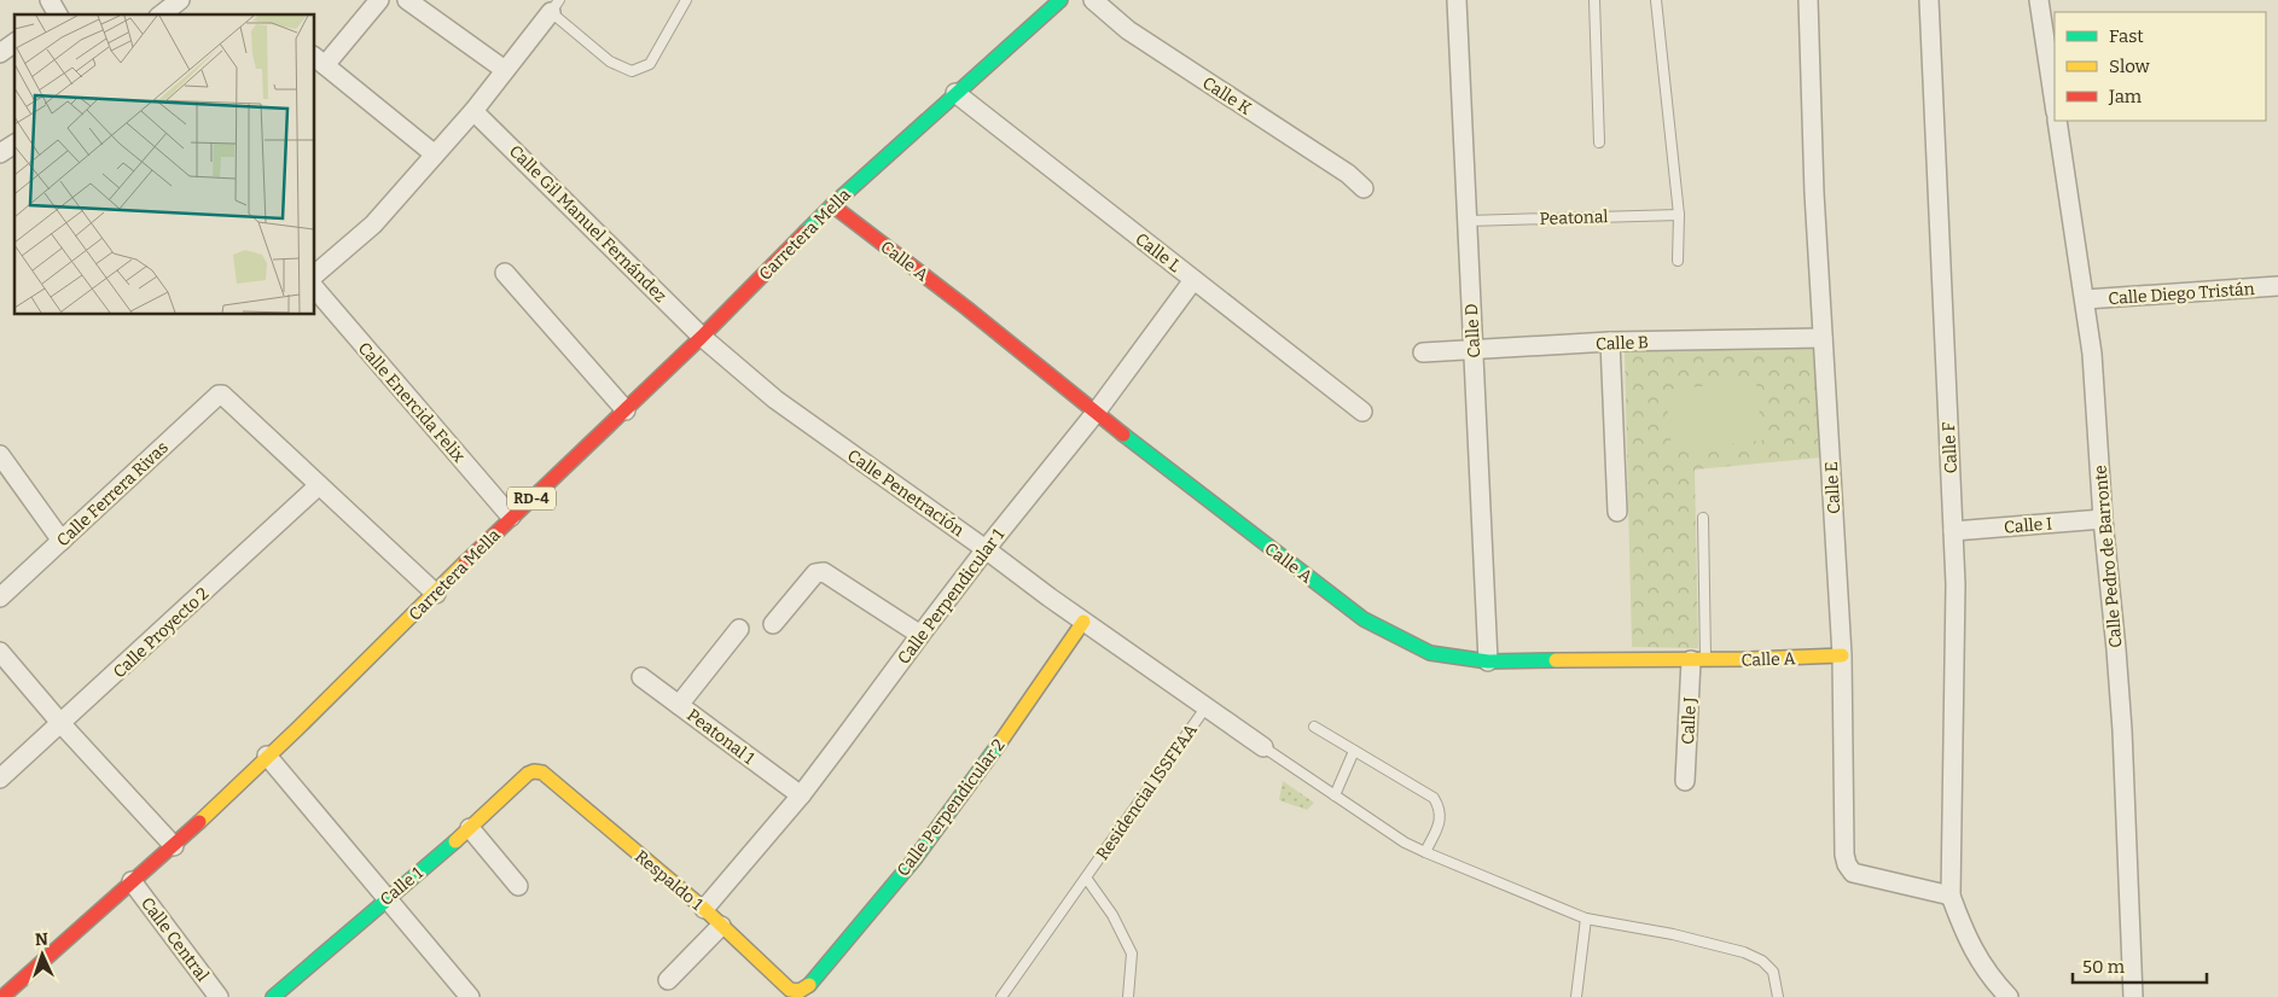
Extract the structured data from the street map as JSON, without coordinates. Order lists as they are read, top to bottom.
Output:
{
  "streets": {
    "street": [
      "Calle K",
      "Calle Gil Manuel Fernández",
      "Carretera Mella",
      "Calle L",
      "Calle A",
      "Calle Diego Tristán",
      "Calle D",
      "Calle B",
      "Calle Enercida Felix",
      "Calle F",
      "Calle E",
      "Calle Penetración",
      "Calle Ferrera Rivas",
      "RD-4",
      "Calle I",
      "Calle Pedro de Barronte",
      "Calle Perpendicular 1",
      "Calle Proyecto 2",
      "Calle J",
      "Peatonal 1",
      "Calle Perpendicular 2",
      "Respaldo 1",
      "Calle 1",
      "Calle Central"
    ],
    "lane": ["Peatonal", "Residencial ISSFFAA"]
  },
  "crossings": [
    ["Peatonal", "Calle D"],
    ["Calle Gil Manuel Fernández", "Carretera Mella"],
    ["Calle Gil Manuel Fernández", "Calle Penetración"],
    ["Carretera Mella", "Calle L"],
    ["Carretera Mella", "Calle A"],
    ["Carretera Mella", "Calle Enercida Felix"],
    ["Carretera Mella", "Calle Penetración"],
    ["Carretera Mella", "Calle Central"],
    ["Calle L", "Calle Perpendicular 1"],
    ["Calle A", "Calle D"],
    ["Calle A", "Calle E"],
    ["Calle A", "Calle Perpendicular 1"],
    ["Calle A", "Calle J"],
    ["Calle Diego Tristán", "Calle Pedro de Barronte"],
    ["Calle D", "Calle B"],
    ["Calle B", "Calle E"],
    ["Calle F", "Calle E"],
    ["Calle F", "Calle I"],
    ["Calle Penetración", "Calle Perpendicular 1"],
    ["Calle Penetración", "Residencial ISSFFAA"],
    ["Calle Penetración", "Calle Perpendicular 2"],
    ["Calle Ferrera Rivas", "Calle Proyecto 2"],
    ["Calle I", "Calle Pedro de Barronte"],
    ["Calle Perpendicular 1", "Peatonal 1"],
    ["Calle Perpendicular 1", "Respaldo 1"],
    ["Calle Perpendicular 2", "Respaldo 1"],
    ["Respaldo 1", "Calle 1"]
  ],
  "legend": ["Fast", "Slow", "Jam"],
  "scale_bar": "50 m",
  "north": "top"
}
